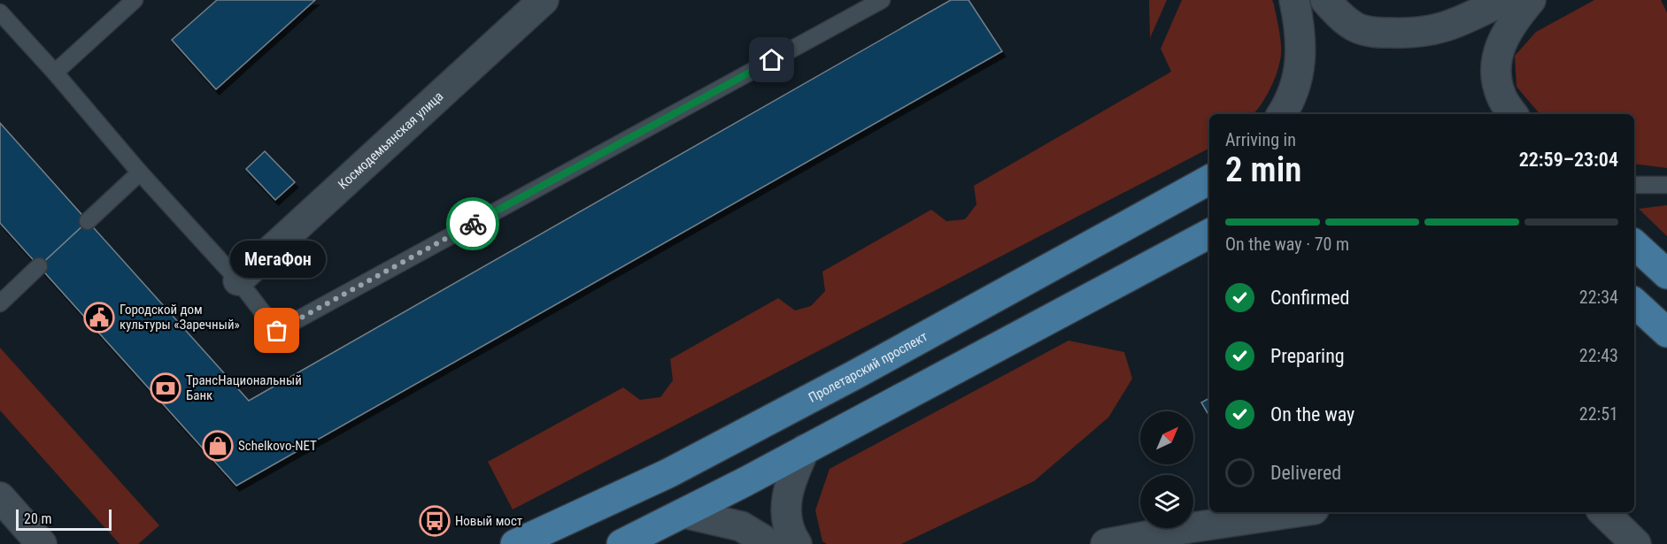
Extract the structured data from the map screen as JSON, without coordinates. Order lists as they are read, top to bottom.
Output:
{
  "streets": {
    "main road": ["Пролетарский проспект"],
    "street": ["Космодемьянская улица"]
  },
  "places": {
    "public building": ["Городской дом культуры «Заречный»"],
    "other": ["МегаФон"],
    "bank": ["ТрансНациональный Банк"],
    "shop": ["Schelkovo-NET"],
    "bus stop": ["Новый мост"]
  },
  "scale_bar": "20 m",
  "north": "top right",
  "page": {
    "heading": ["2 min", "Arriving in", "22:59–23:04"],
    "bar": "On the way · 70 m",
    "bubble": "МегаФон",
    "list": [
      ["Confirmed", "22:34"],
      ["Preparing", "22:43"],
      ["On the way", "22:51"],
      "Delivered"
    ],
    "scale": "20 m"
  }
}
